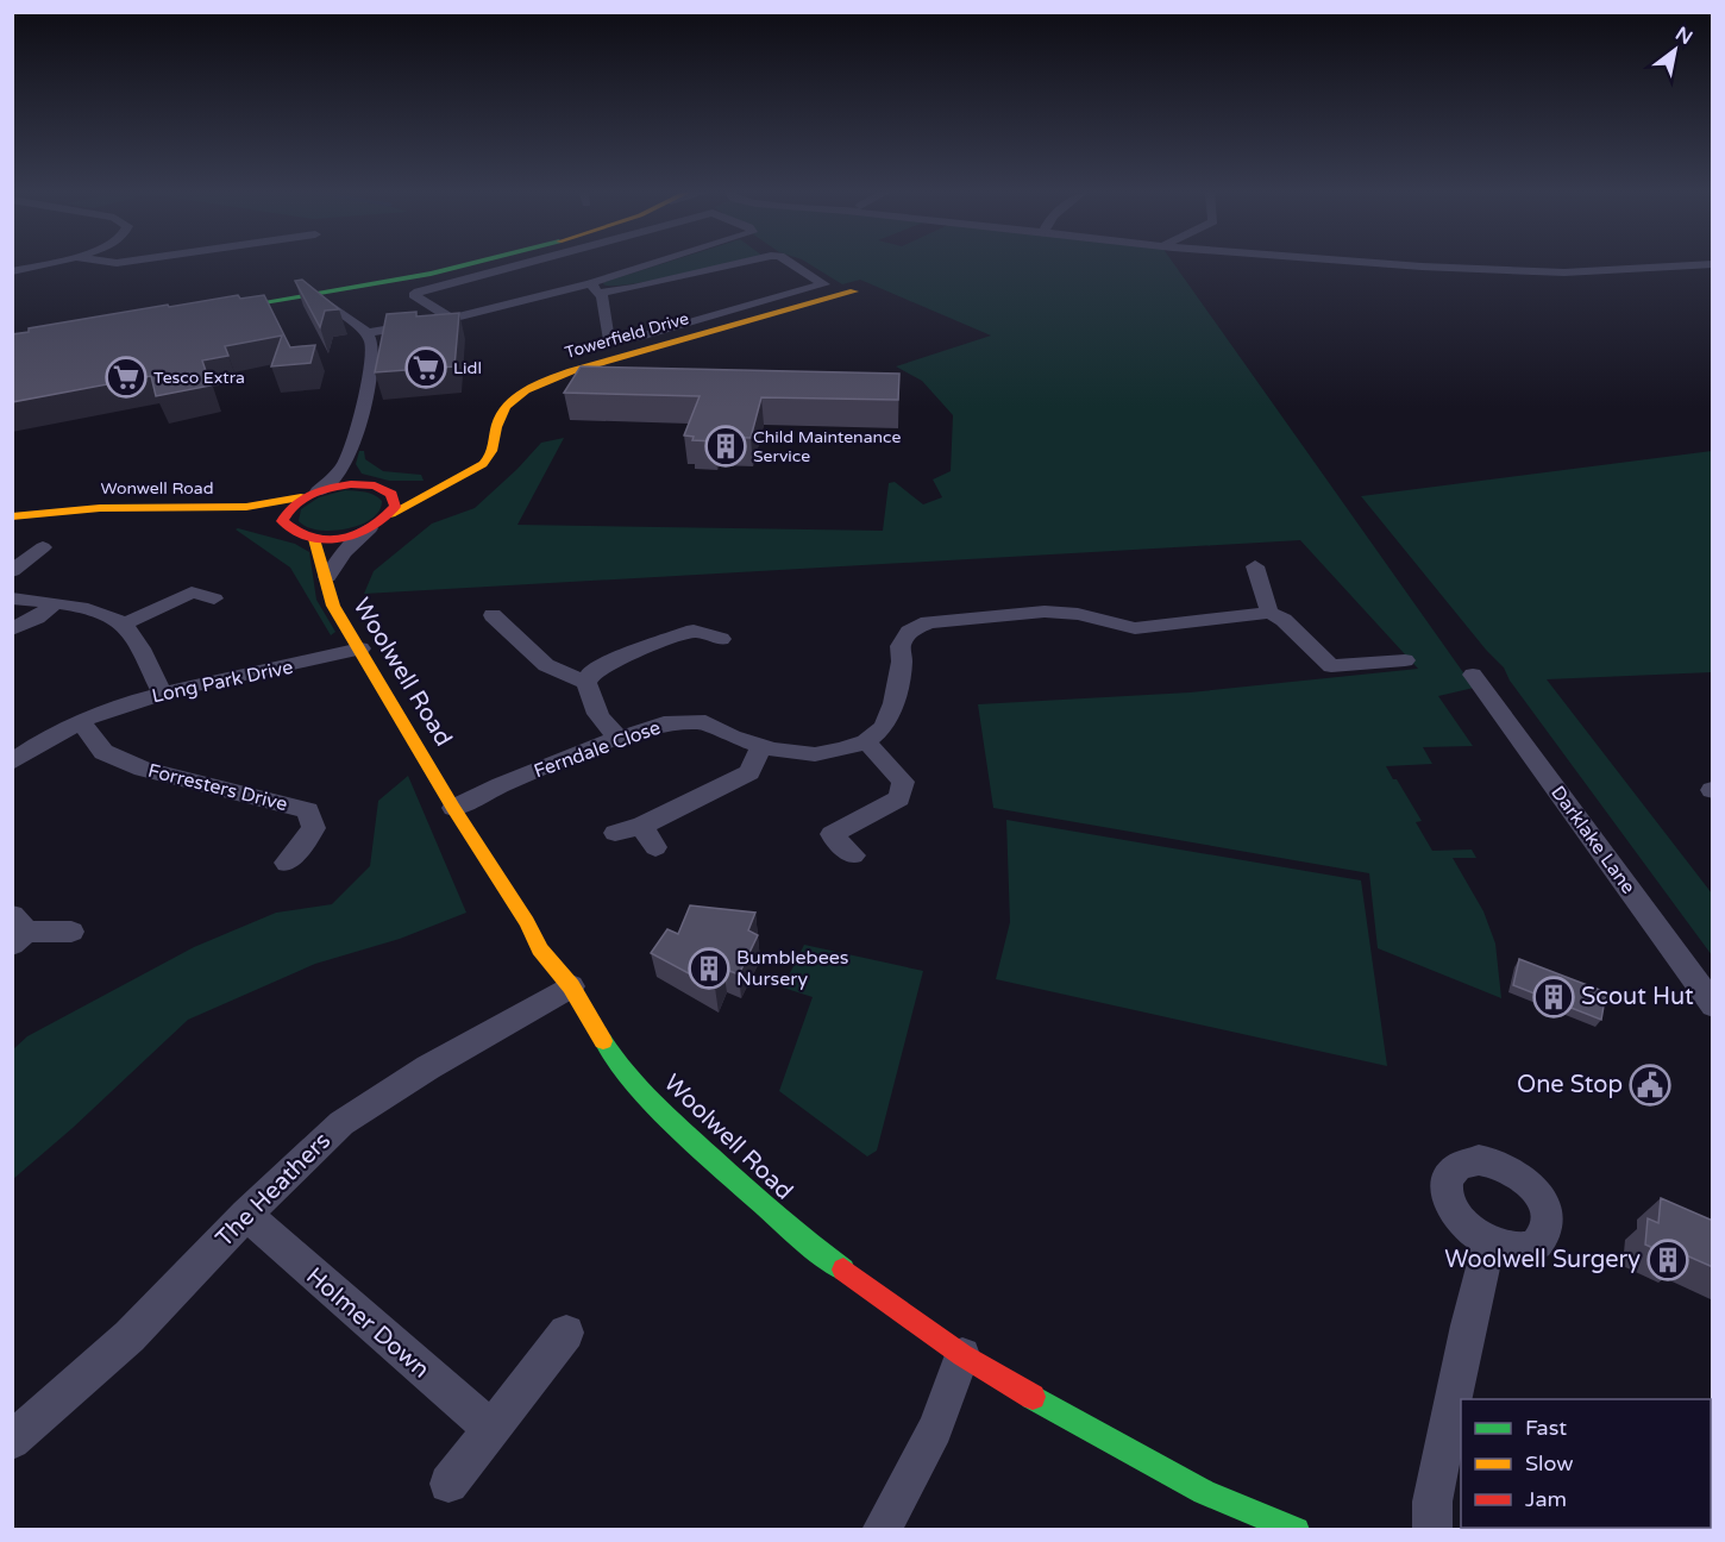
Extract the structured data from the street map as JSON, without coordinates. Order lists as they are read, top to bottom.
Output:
{
  "streets": {
    "main road": ["Towerfield Drive", "Wonwell Road", "Woolwell Road"],
    "street": [
      "Long Park Drive",
      "Ferndale Close",
      "Forresters Drive",
      "Darklake Lane",
      "The Heathers",
      "Holmer Down"
    ]
  },
  "crossings": [
    ["Towerfield Drive", "Wonwell Road"],
    ["Towerfield Drive", "Woolwell Road"],
    ["Woolwell Road", "Long Park Drive"],
    ["Woolwell Road", "Ferndale Close"],
    ["Woolwell Road", "The Heathers"],
    ["Long Park Drive", "Forresters Drive"],
    ["The Heathers", "Holmer Down"]
  ],
  "places": {
    "supermarket": ["Lidl", "Tesco Extra"],
    "building": [
      "Child Maintenance Service",
      "Bumblebees Nursery",
      "Scout Hut",
      "Woolwell Surgery"
    ],
    "public building": ["One Stop"]
  },
  "legend": ["Fast", "Slow", "Jam"],
  "north": "top right"
}
